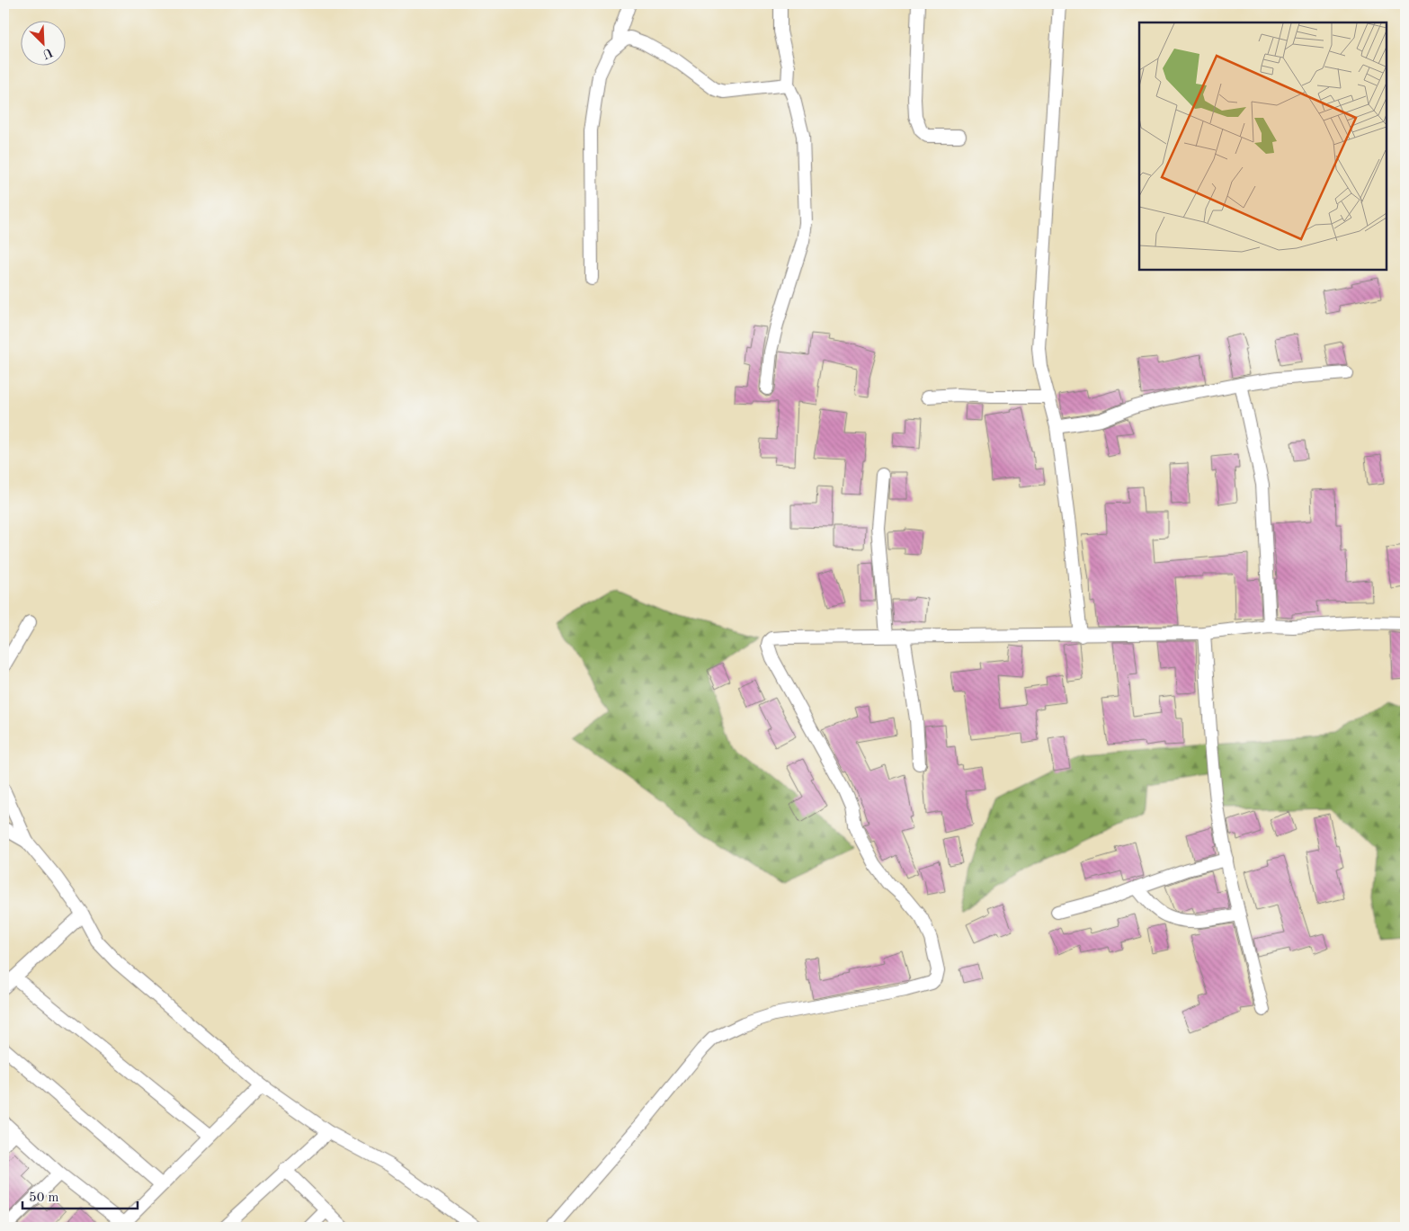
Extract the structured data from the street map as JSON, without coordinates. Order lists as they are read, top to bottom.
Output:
{
  "scale_bar": "50 m",
  "north": "bottom right"
}
